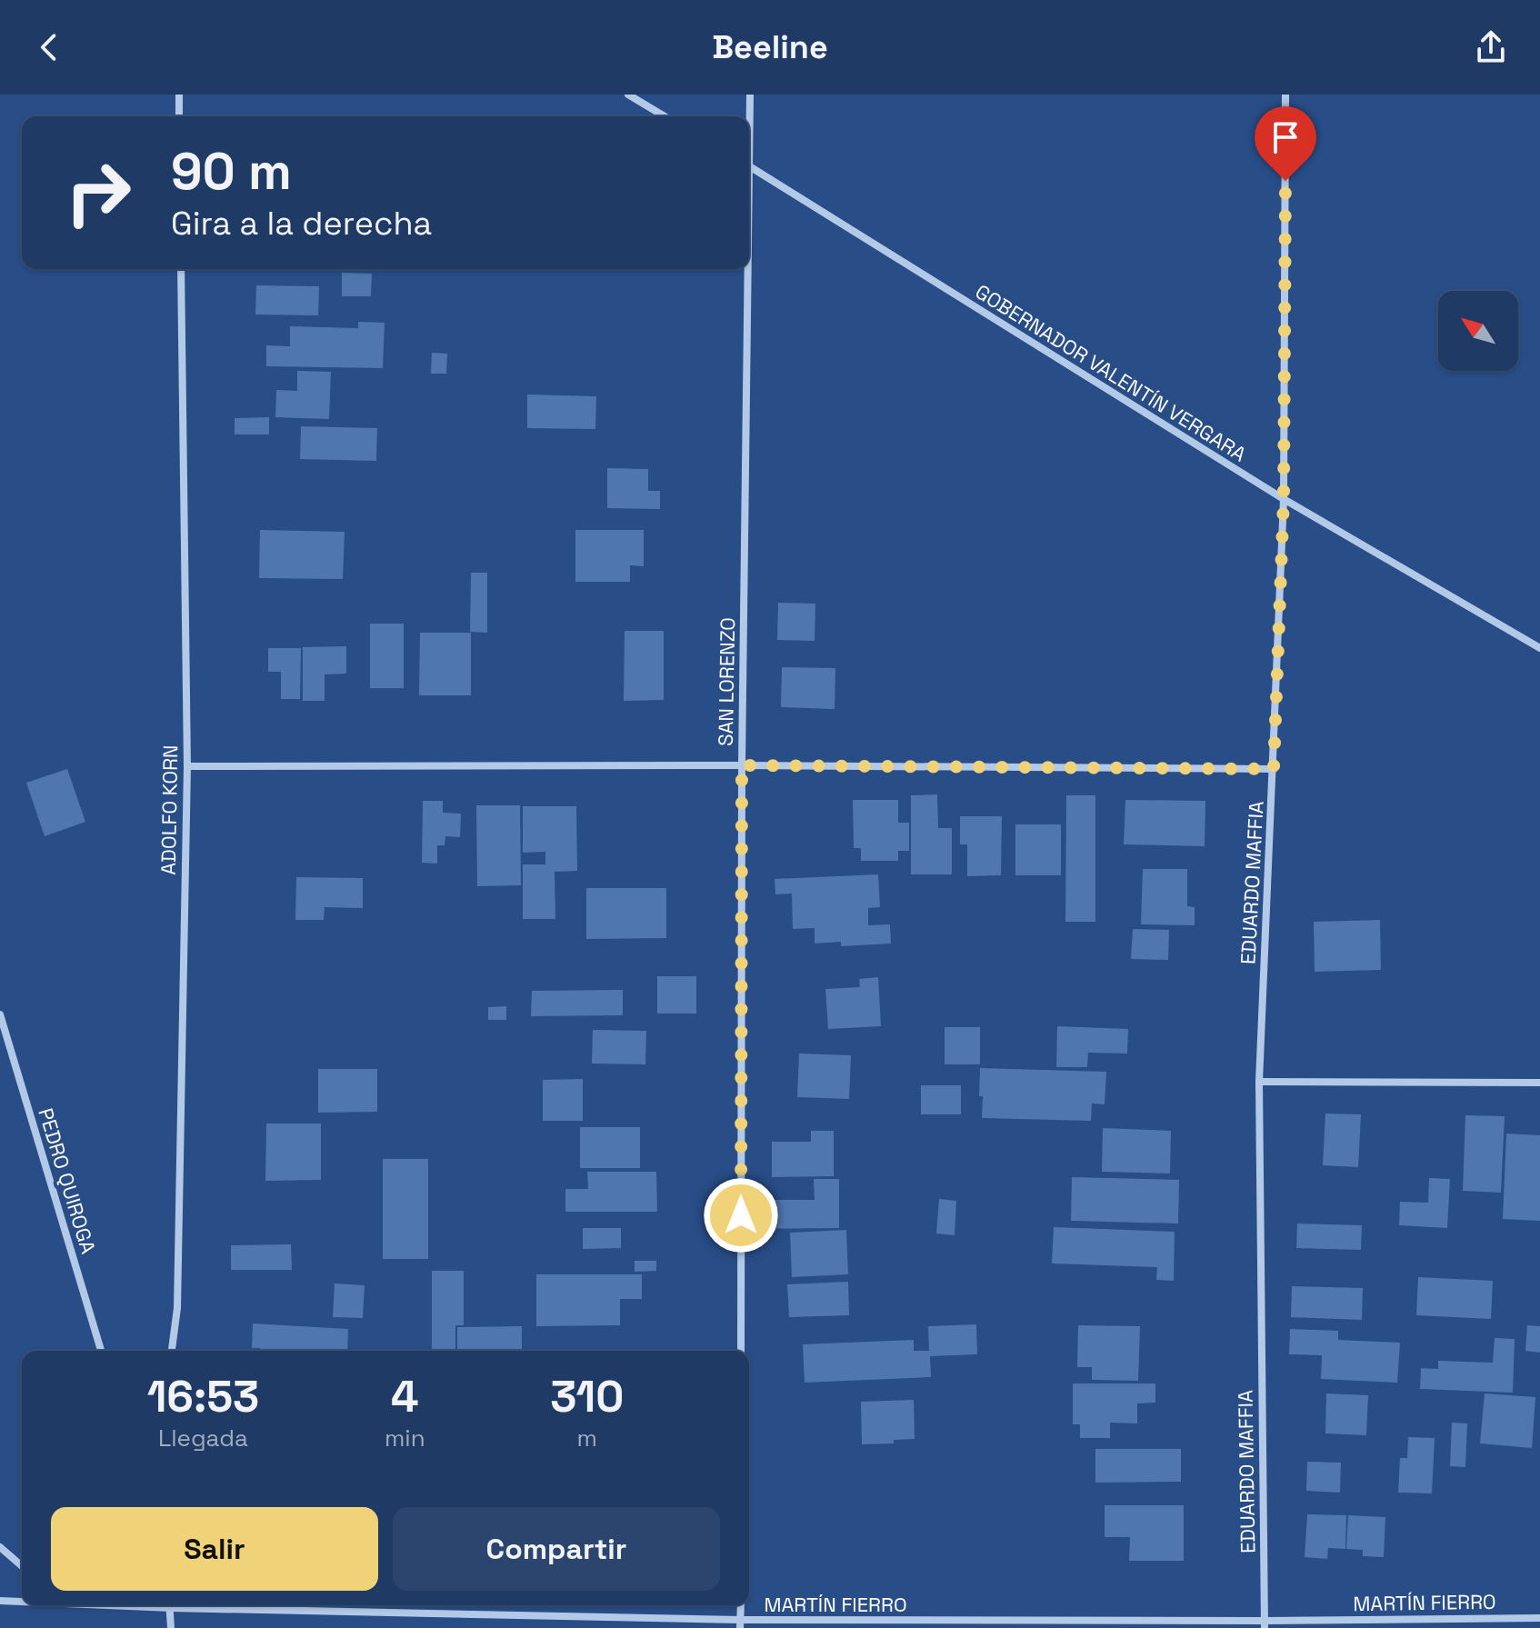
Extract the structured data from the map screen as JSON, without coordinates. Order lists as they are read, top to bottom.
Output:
{
  "streets": {
    "street": [
      "GOBERNADOR VALENTÍN VERGARA",
      "SAN LORENZO",
      "ADOLFO KORN",
      "EDUARDO MAFFIA",
      "PEDRO QUIROGA",
      "MARTÍN FIERRO"
    ]
  },
  "crossings": [
    ["GOBERNADOR VALENTÍN VERGARA", "EDUARDO MAFFIA"],
    ["EDUARDO MAFFIA", "MARTÍN FIERRO"]
  ],
  "north": "top left",
  "page": {
    "header": "Beeline",
    "turn": ["90 m", "Gira a la derecha"],
    "eta": [
      "16:53",
      "Llegada",
      "4",
      "min",
      "310",
      "m"
    ],
    "buttons": ["Salir", "Compartir"]
  }
}
